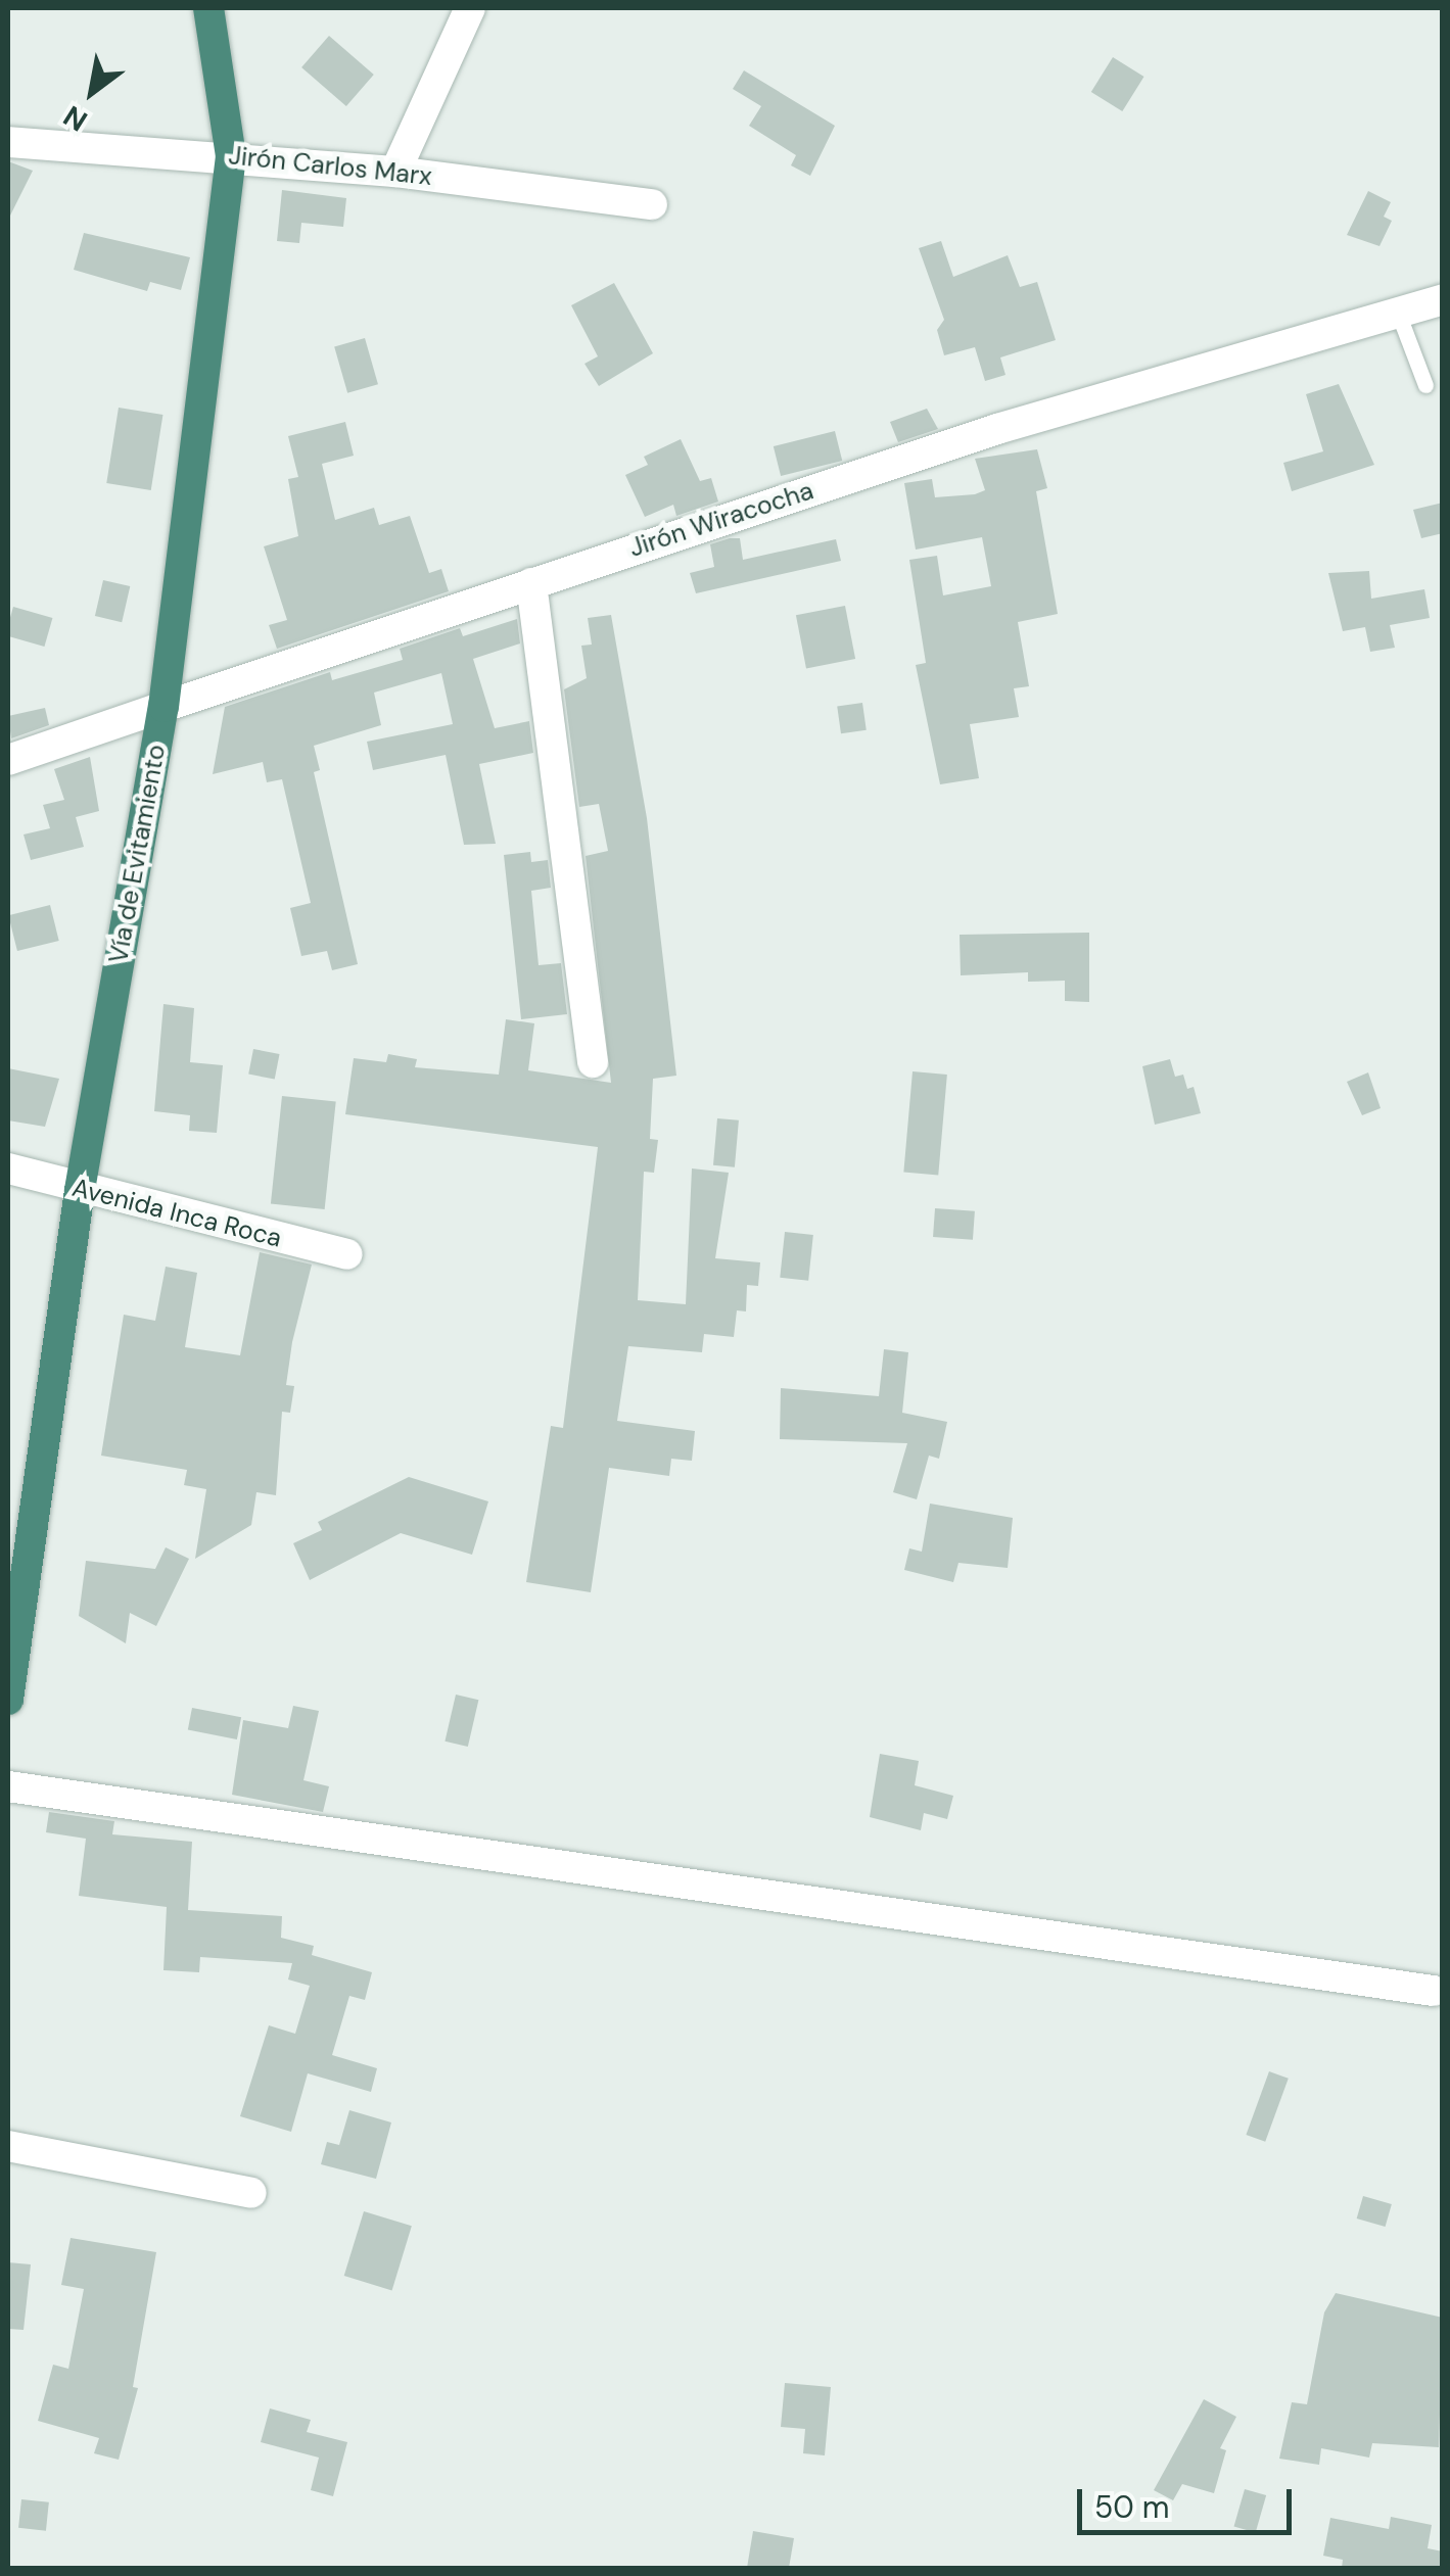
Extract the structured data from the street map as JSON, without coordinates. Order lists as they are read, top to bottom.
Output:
{
  "streets": {
    "highway": ["Vía de Evitamiento"],
    "street": ["Jirón Carlos Marx", "Jirón Wiracocha", "Avenida Inca Roca"]
  },
  "crossings": [
    ["Jirón Carlos Marx", "Vía de Evitamiento"],
    ["Jirón Wiracocha", "Vía de Evitamiento"],
    ["Vía de Evitamiento", "Avenida Inca Roca"]
  ],
  "scale_bar": "50 m",
  "north": "bottom left"
}
